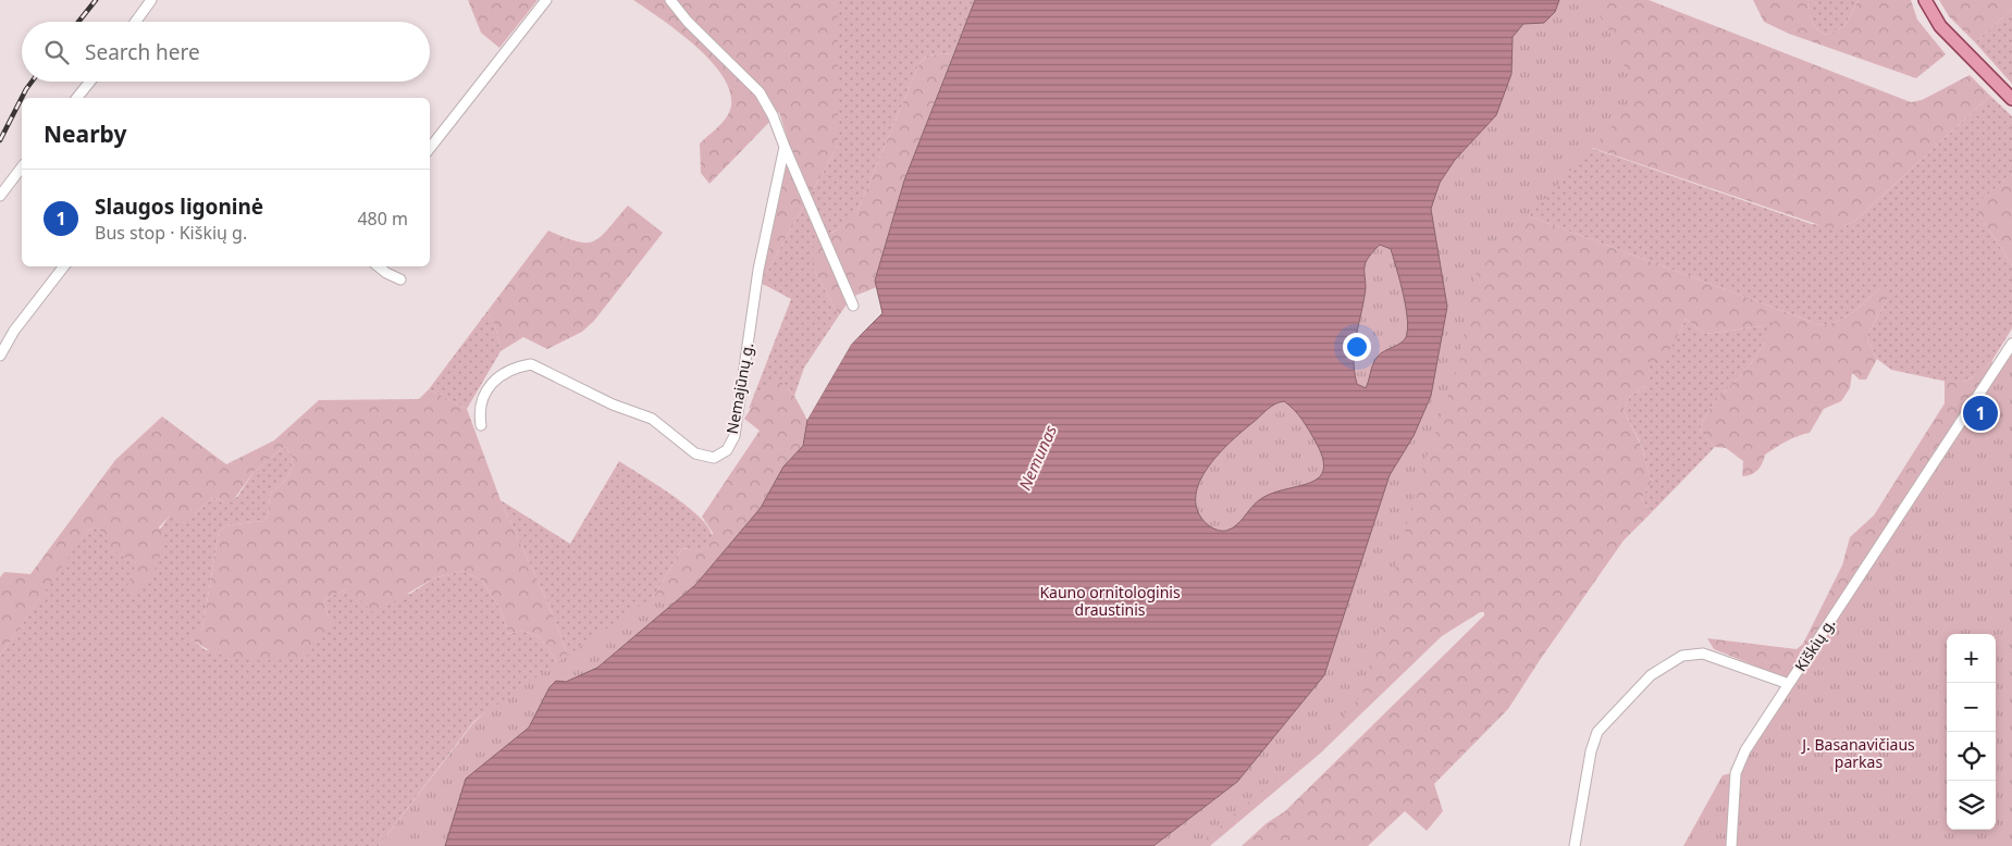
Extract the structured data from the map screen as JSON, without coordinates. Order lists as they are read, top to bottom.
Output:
{
  "streets": {
    "street": ["Nemajūnų g.", "Kiškių g."]
  },
  "water": ["Nemunas"],
  "parks": ["Kauno ornitologinis draustinis", "J. Basanavičiaus parkas"],
  "page": {
    "search": "Search here",
    "heading": "Nearby",
    "list": [
      {
        "mark": "1",
        "name": "Slaugos ligoninė",
        "note": "Bus stop · Kiškių g.",
        "value": "480 m"
      }
    ],
    "pins": "1",
    "map_buttons": ["+", "−"]
  }
}
